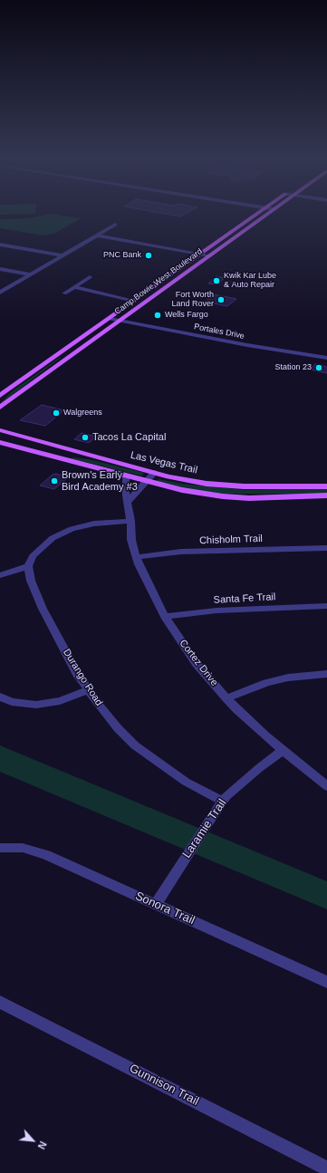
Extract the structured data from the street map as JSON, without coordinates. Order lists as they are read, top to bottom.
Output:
{
  "streets": {
    "main road": ["Camp Bowie West Boulevard", "Las Vegas Trail"],
    "street": [
      "Portales Drive",
      "Chisholm Trail",
      "Santa Fe Trail",
      "Cortez Drive",
      "Durango Road",
      "Laramie Trail",
      "Sonora Trail",
      "Gunnison Trail"
    ]
  },
  "crossings": [
    ["Camp Bowie West Boulevard", "Portales Drive"],
    ["Chisholm Trail", "Cortez Drive"],
    ["Santa Fe Trail", "Cortez Drive"],
    ["Cortez Drive", "Laramie Trail"],
    ["Durango Road", "Laramie Trail"],
    ["Laramie Trail", "Sonora Trail"]
  ],
  "places": [
    "PNC Bank",
    "Kwik Kar Lube & Auto Repair",
    "Fort Worth Land Rover",
    "Wells Fargo",
    "Station 23",
    "Walgreens",
    "Tacos La Capital",
    "Brown's Early Bird Academy #3"
  ],
  "north": "bottom right"
}
